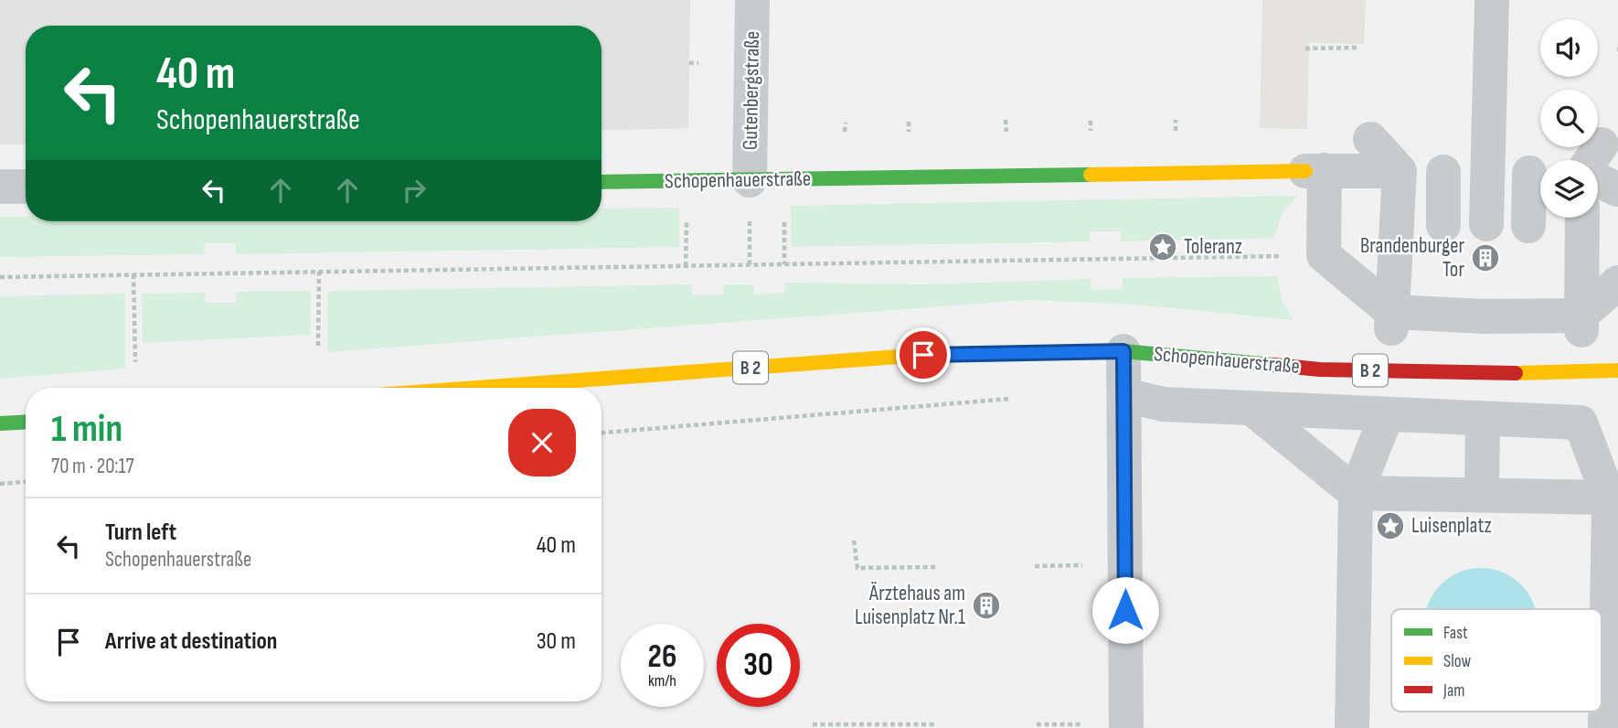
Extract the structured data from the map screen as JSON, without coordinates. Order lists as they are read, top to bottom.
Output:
{
  "streets": {
    "main road": ["Schopenhauerstraße", "B 2"],
    "street": ["Gutenbergstraße"]
  },
  "crossings": [
    ["Gutenbergstraße", "Schopenhauerstraße"]
  ],
  "places": {
    "place": ["Toleranz", "Luisenplatz"],
    "building": ["Brandenburger Tor", "Ärztehaus am Luisenplatz Nr.1"]
  },
  "legend": ["Fast", "Slow", "Jam"],
  "page": {
    "turn": ["40 m", "Schopenhauerstraße"],
    "heading": ["1 min", "70 m · 20:17"],
    "list": [
      {
        "name": "Turn left",
        "note": "Schopenhauerstraße",
        "value": "40 m"
      },
      {
        "name": "Arrive at destination",
        "value": "30 m"
      }
    ],
    "speed": "26 km/h",
    "limit": "30"
  }
}
